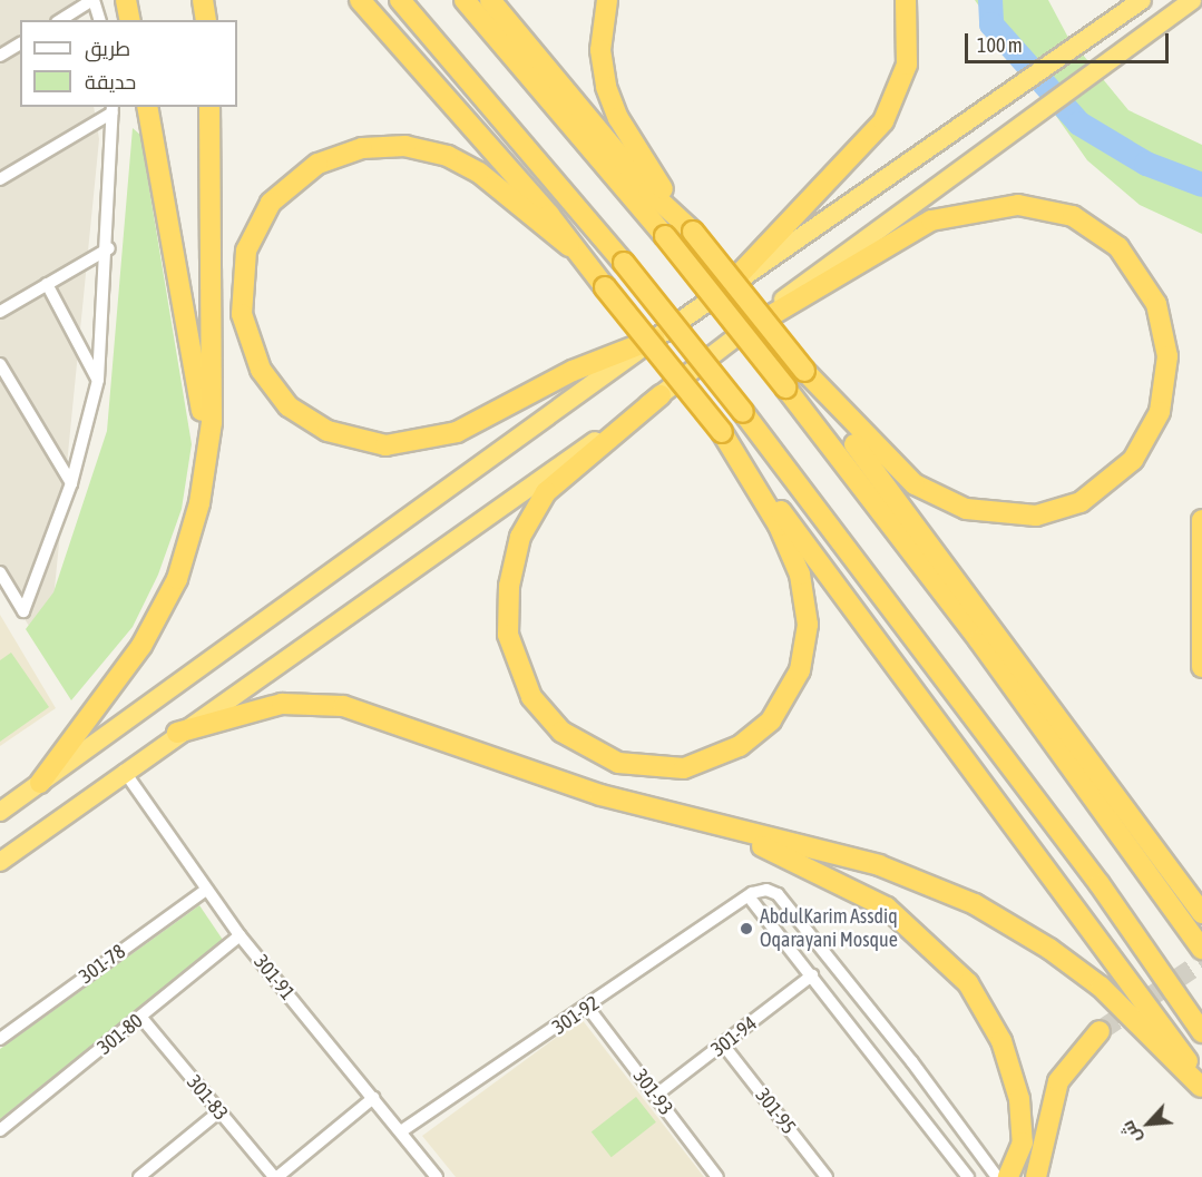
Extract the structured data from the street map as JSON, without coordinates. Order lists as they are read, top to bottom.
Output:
{
  "streets": {
    "street": [
      "301-78",
      "301-91",
      "301-92",
      "301-80",
      "301-94",
      "301-93",
      "301-83",
      "301-95"
    ]
  },
  "crossings": [
    ["301-78", "301-91"],
    ["301-91", "301-92"],
    ["301-91", "301-80"],
    ["301-92", "301-93"],
    ["301-80", "301-83"],
    ["301-94", "301-93"],
    ["301-94", "301-95"]
  ],
  "places": ["AbdulKarim Assdiq Oqarayani Mosque"],
  "legend": ["طريق", "حديقة"],
  "scale_bar": "100 m",
  "north": "bottom left"
}
